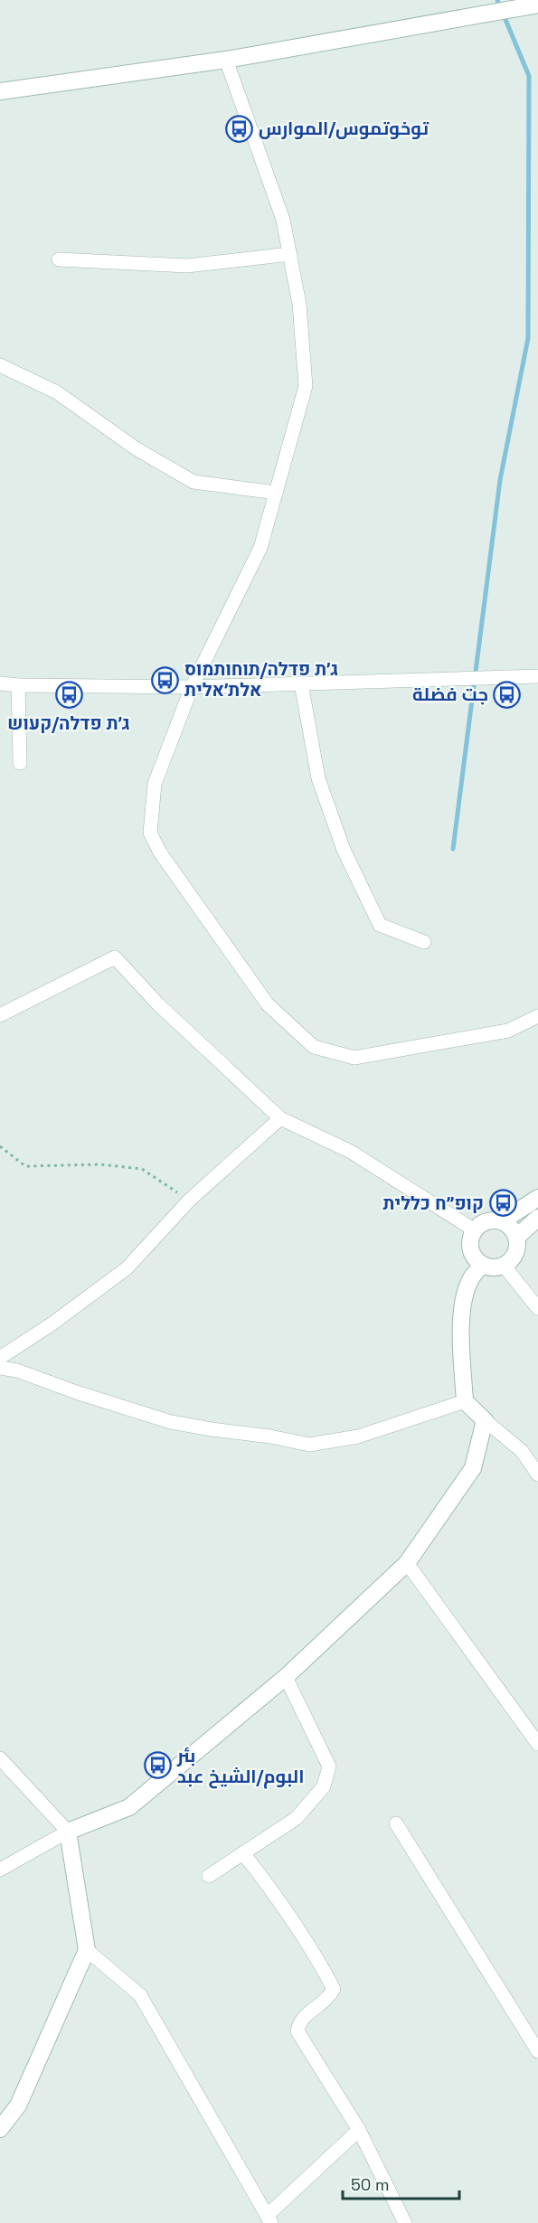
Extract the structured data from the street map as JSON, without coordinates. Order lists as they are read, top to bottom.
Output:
{
  "places": {
    "bus stop": [
      "توخوتموس/الموارس",
      "ג׳ת פדלה/תוחותמוס אלת׳אלית",
      "جت فضلة",
      "ג׳ת פדלה/קעוש",
      "קופ״ח כללית",
      "بئر البوم/الشيخ عبد"
    ]
  },
  "scale_bar": "50 m"
}
